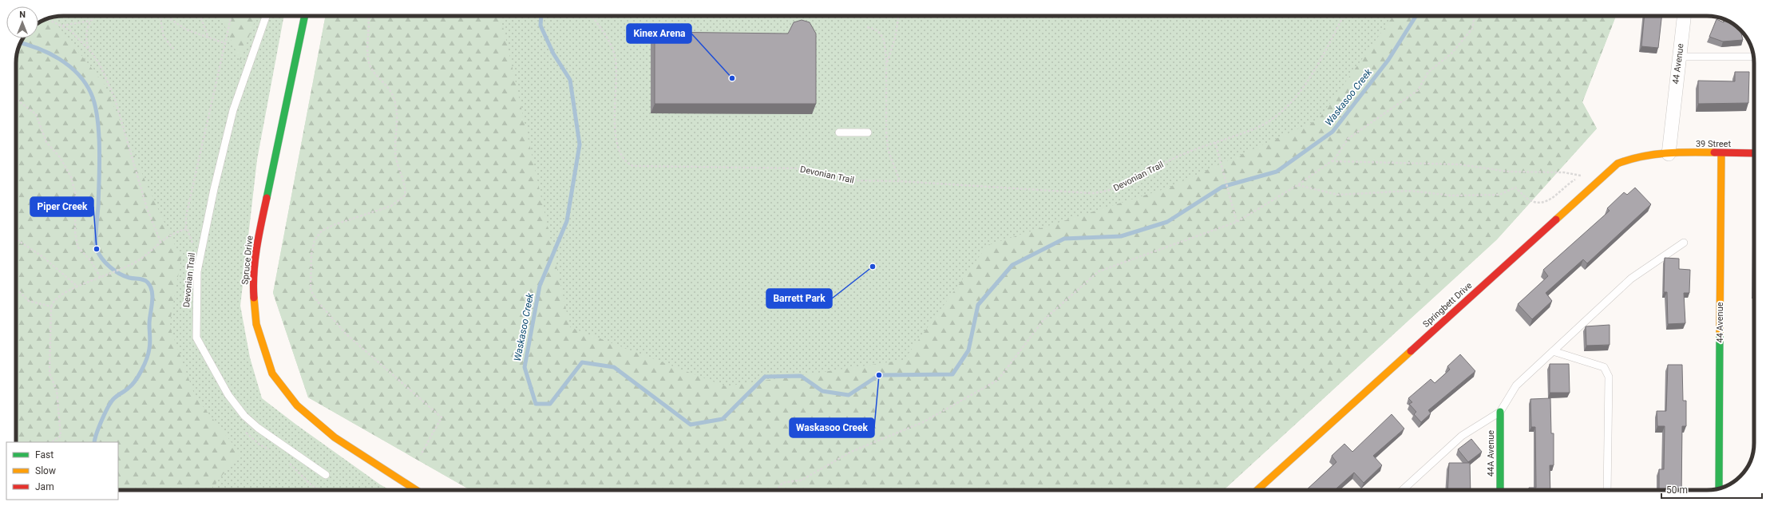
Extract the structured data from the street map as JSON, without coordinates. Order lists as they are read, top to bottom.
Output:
{
  "streets": {
    "street": [
      "44 Avenue",
      "39 Street",
      "Spruce Drive",
      "Springbett Drive",
      "44A Avenue"
    ],
    "path": ["Devonian Trail"]
  },
  "crossings": [
    ["44 Avenue", "39 Street"],
    ["44 Avenue", "Springbett Drive"],
    ["39 Street", "Springbett Drive"]
  ],
  "water": ["Waskasoo Creek"],
  "places": [
    "Kinex Arena",
    "Piper Creek",
    "Barrett Park",
    "Waskasoo Creek"
  ],
  "legend": ["Fast", "Slow", "Jam"],
  "scale_bar": "50 m",
  "north": "top"
}
